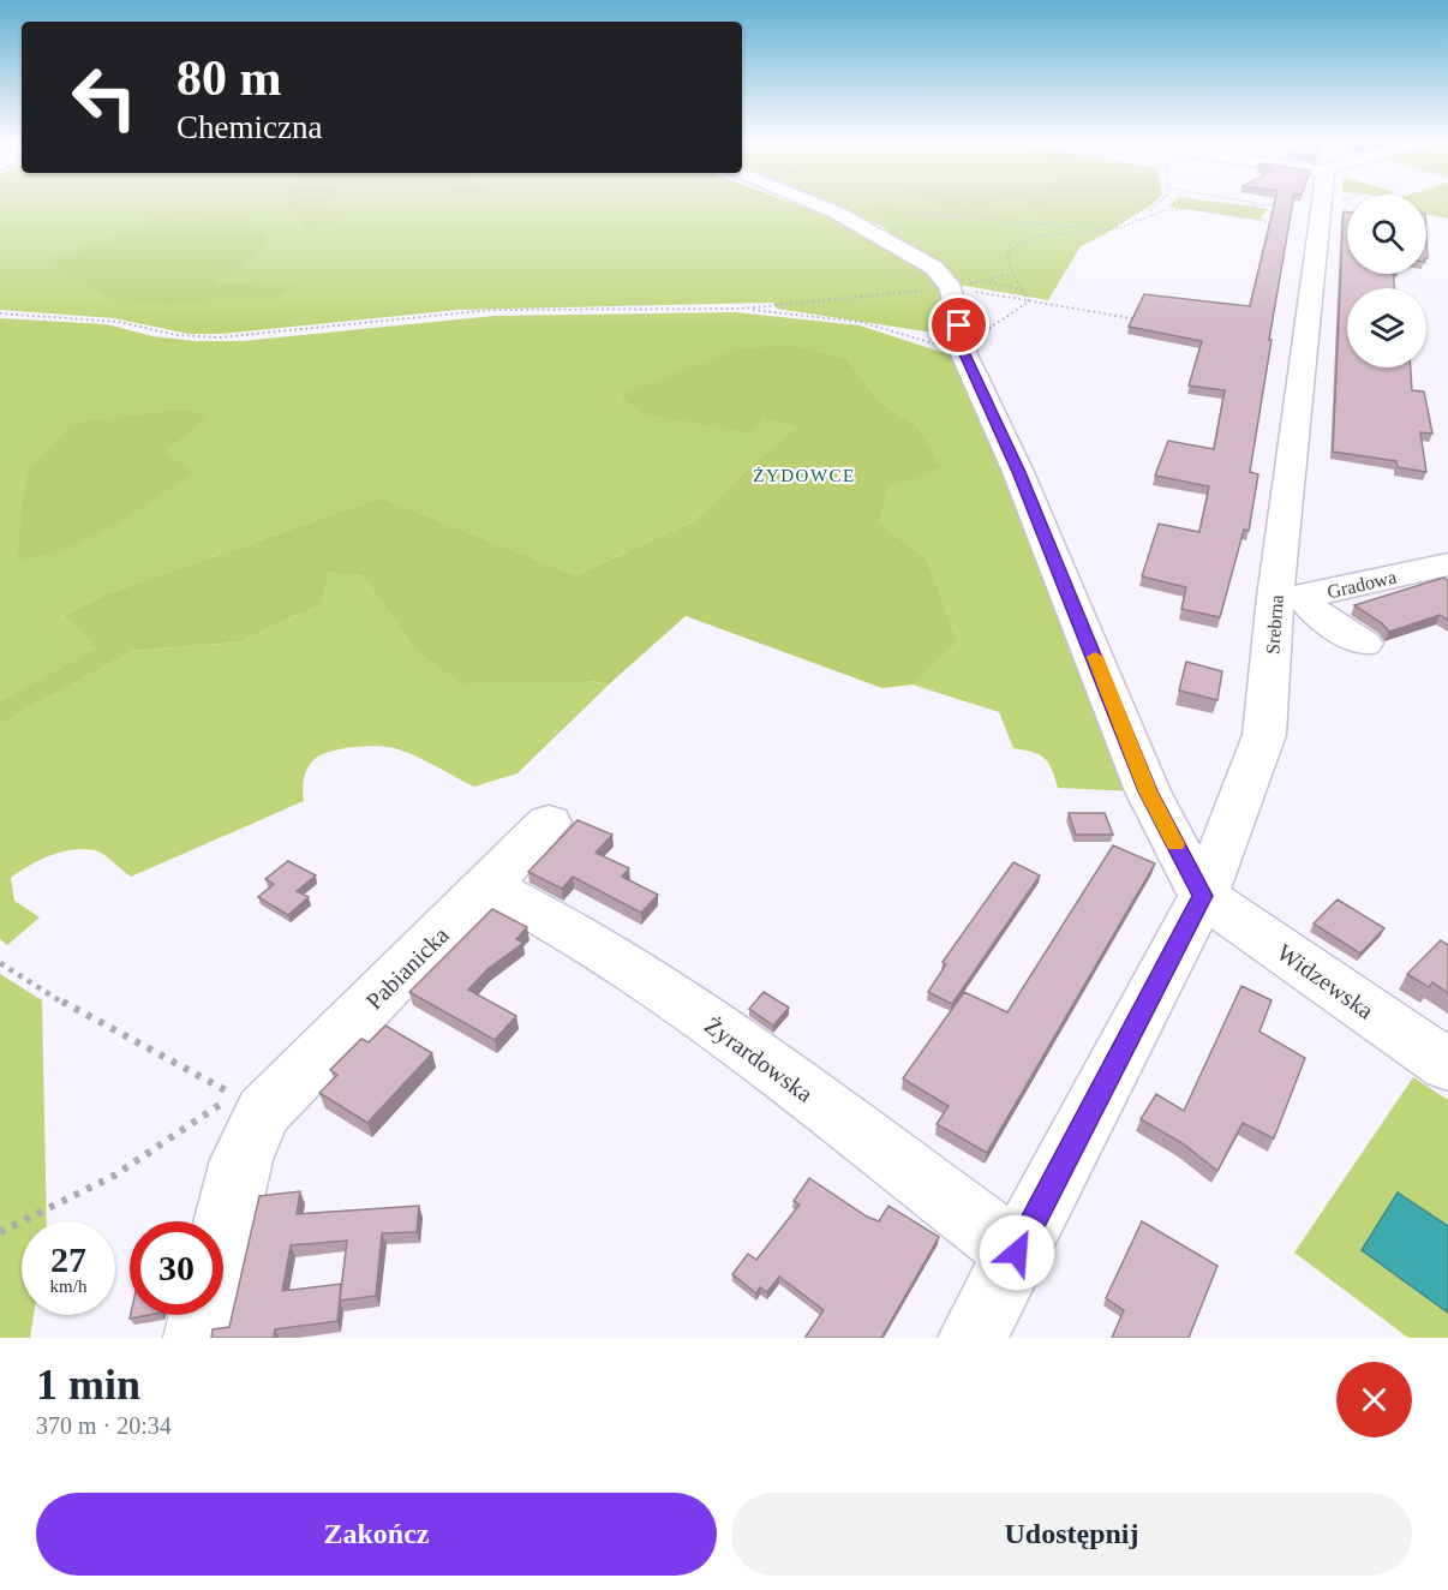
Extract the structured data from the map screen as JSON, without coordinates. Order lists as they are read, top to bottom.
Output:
{
  "streets": {
    "street": [
      "Gradowa",
      "Srebrna",
      "Pabianicka",
      "Widzewska",
      "Żyrardowska"
    ]
  },
  "crossings": [
    ["Gradowa", "Srebrna"],
    ["Srebrna", "Widzewska"],
    ["Srebrna", "Żyrardowska"],
    ["Pabianicka", "Żyrardowska"]
  ],
  "districts": ["ŻYDOWCE"],
  "page": {
    "turn": ["80 m", "Chemiczna"],
    "speed": "27 km/h",
    "limit": "30",
    "heading": ["1 min", "370 m · 20:34"],
    "buttons": ["Zakończ", "Udostępnij"]
  }
}
